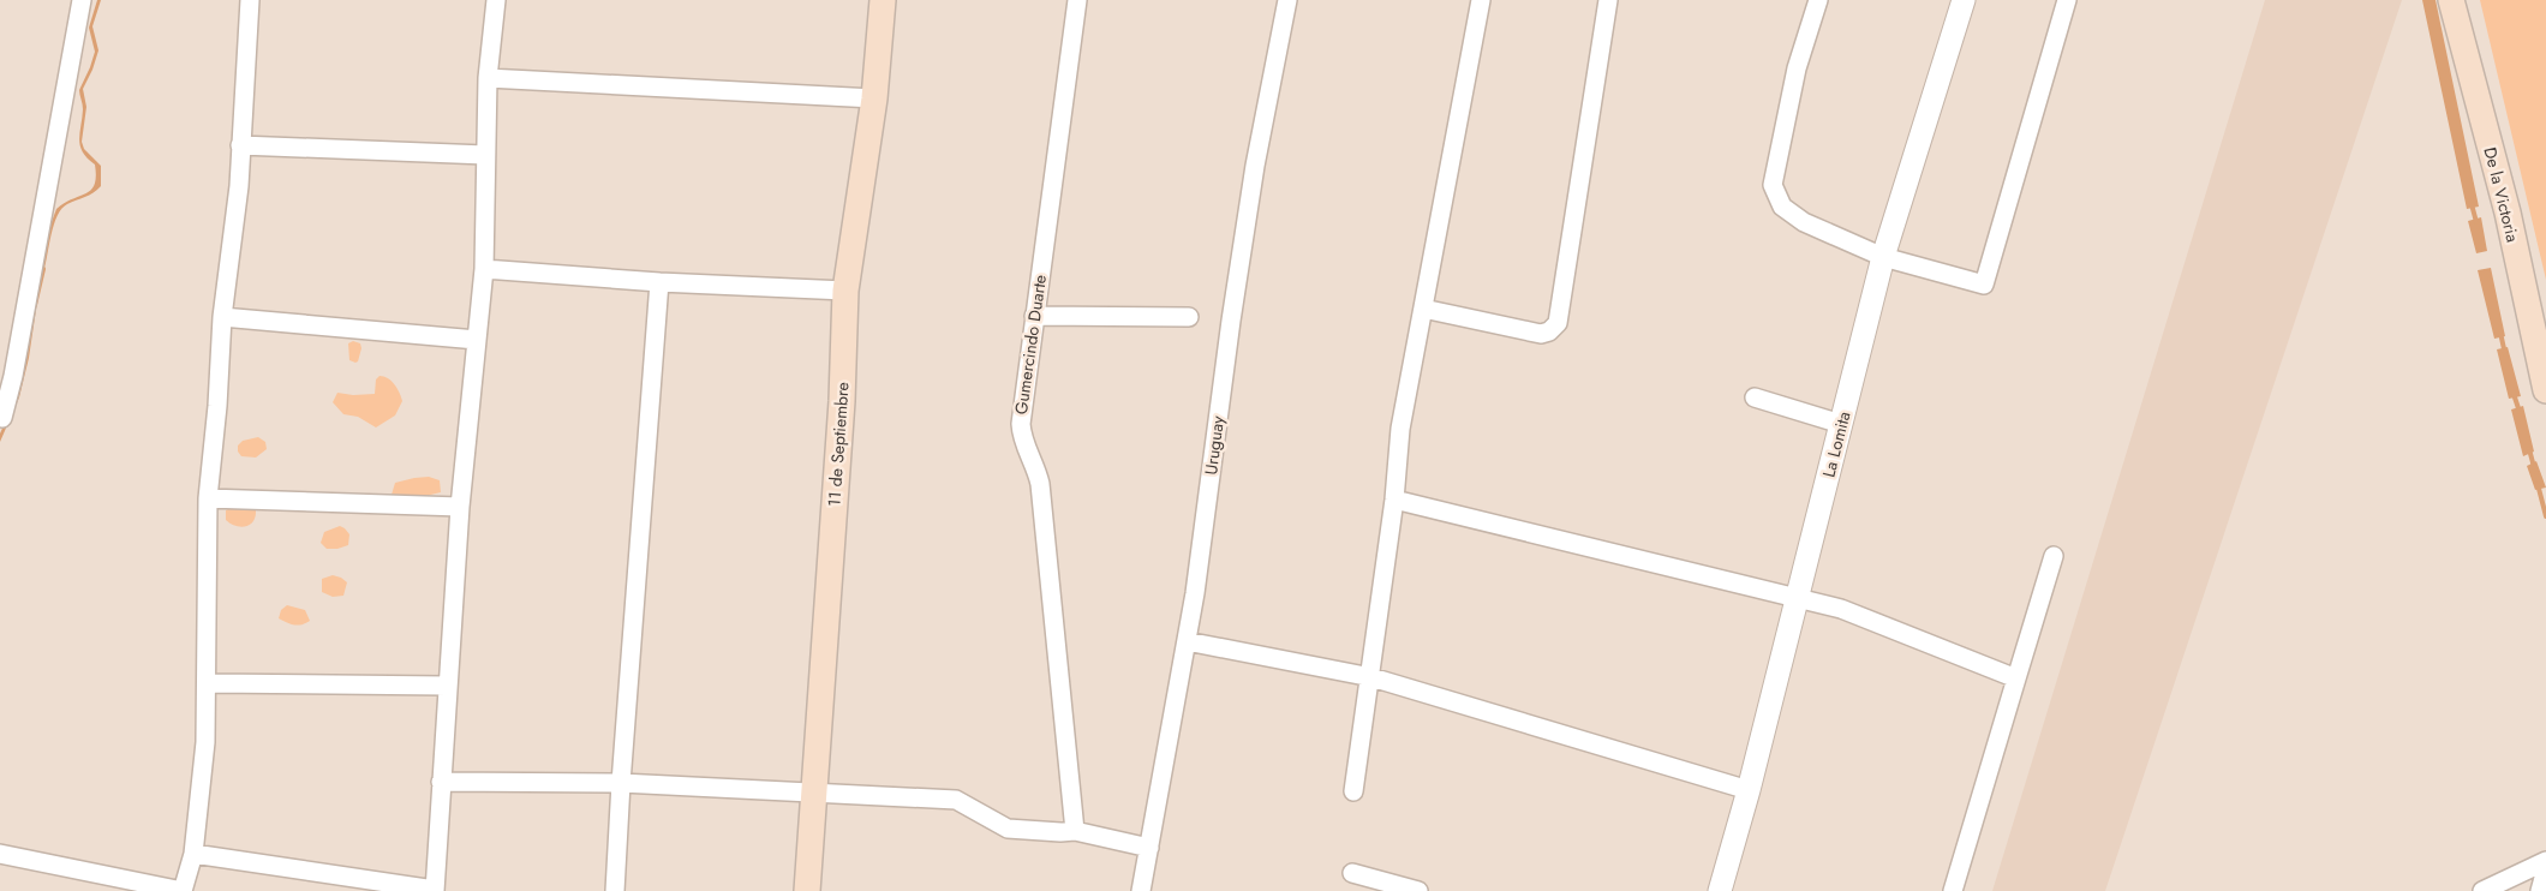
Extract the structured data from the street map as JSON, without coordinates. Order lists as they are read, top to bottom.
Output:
{
  "streets": {
    "main road": ["De la Victoria", "11 de Septiembre"],
    "street": ["Gumercindo Duarte", "La Lomita", "Uruguay"]
  }
}
